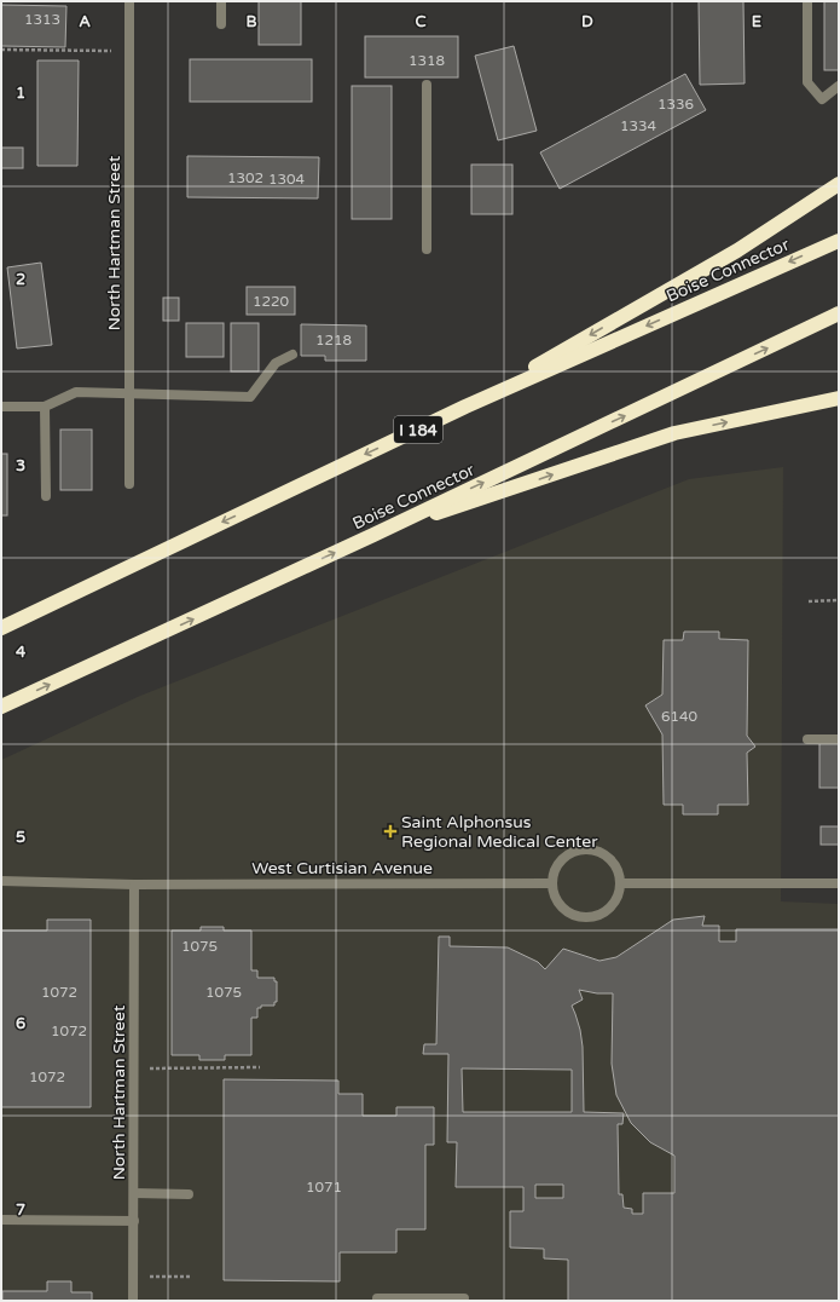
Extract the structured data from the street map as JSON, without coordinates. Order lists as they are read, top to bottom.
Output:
{
  "streets": {
    "highway": ["Boise Connector", "I 184"],
    "street": ["North Hartman Street", "West Curtisian Avenue"]
  },
  "crossings": [
    ["North Hartman Street", "West Curtisian Avenue"]
  ],
  "places": {
    "health": ["Saint Alphonsus Regional Medical Center"]
  },
  "house_numbers": [
    "1313",
    "1318",
    "1336",
    "1334",
    "1302",
    "1304",
    "1220",
    "1218",
    "6140",
    "1075",
    "1072",
    "1075",
    "1072",
    "1072",
    "1071"
  ],
  "grid": {
    "columns": [
      "A",
      "B",
      "C",
      "D",
      "E"
    ],
    "rows": [
      "1",
      "2",
      "3",
      "4",
      "5",
      "6",
      "7"
    ]
  }
}
